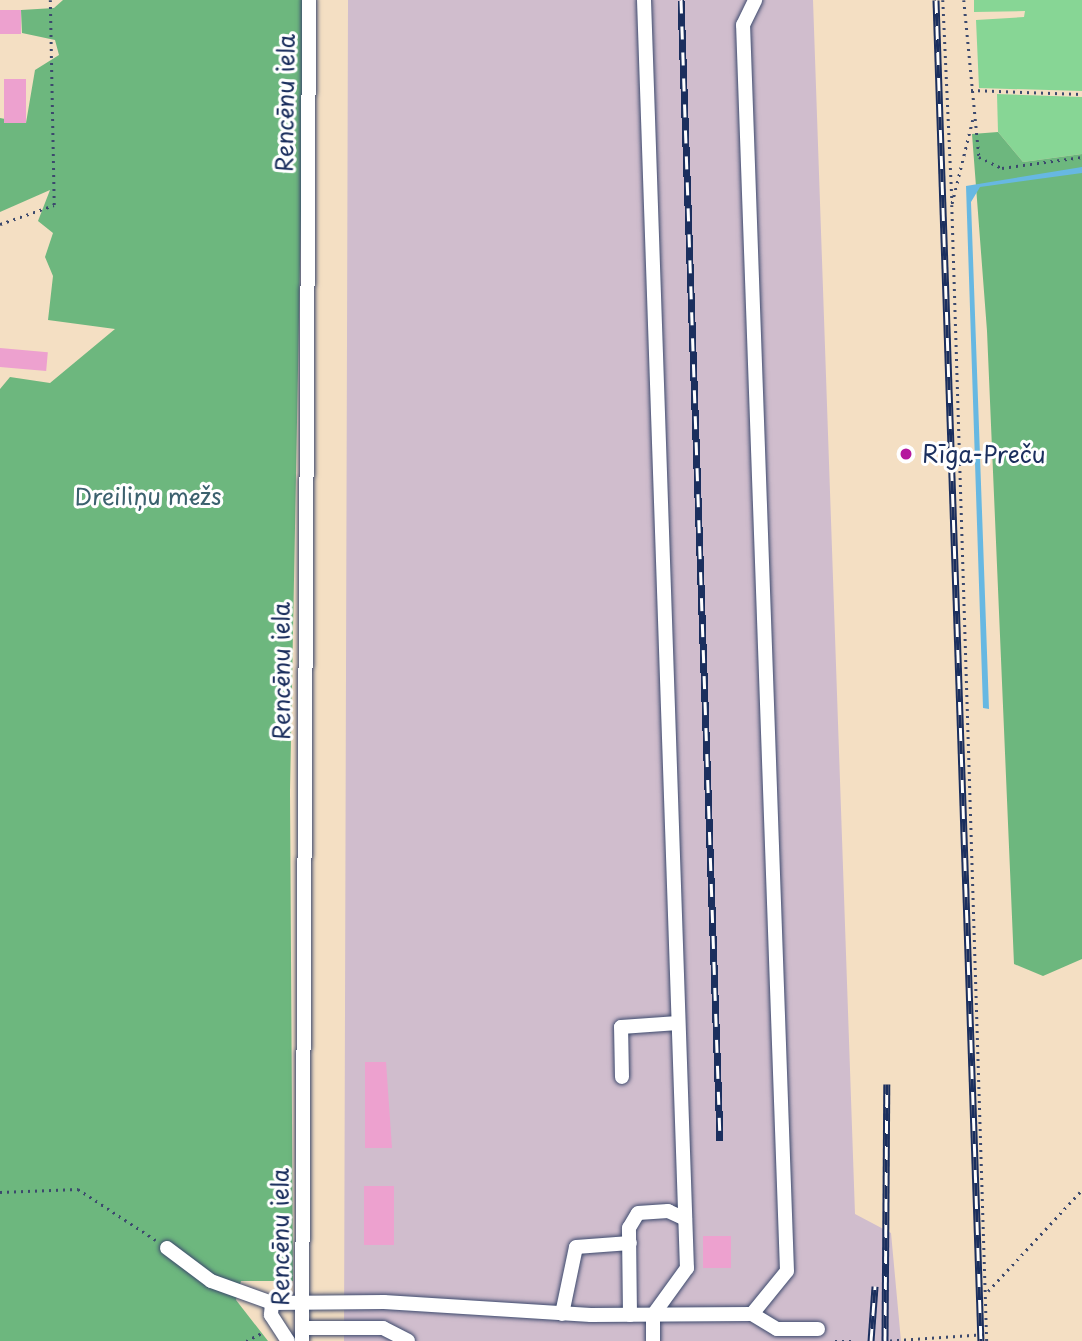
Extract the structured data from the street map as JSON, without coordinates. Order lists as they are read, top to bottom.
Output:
{
  "streets": {
    "street": ["Rencēnu iela"]
  },
  "parks": ["Dreiliņu mežs"],
  "places": ["Rīga-Preču"]
}
